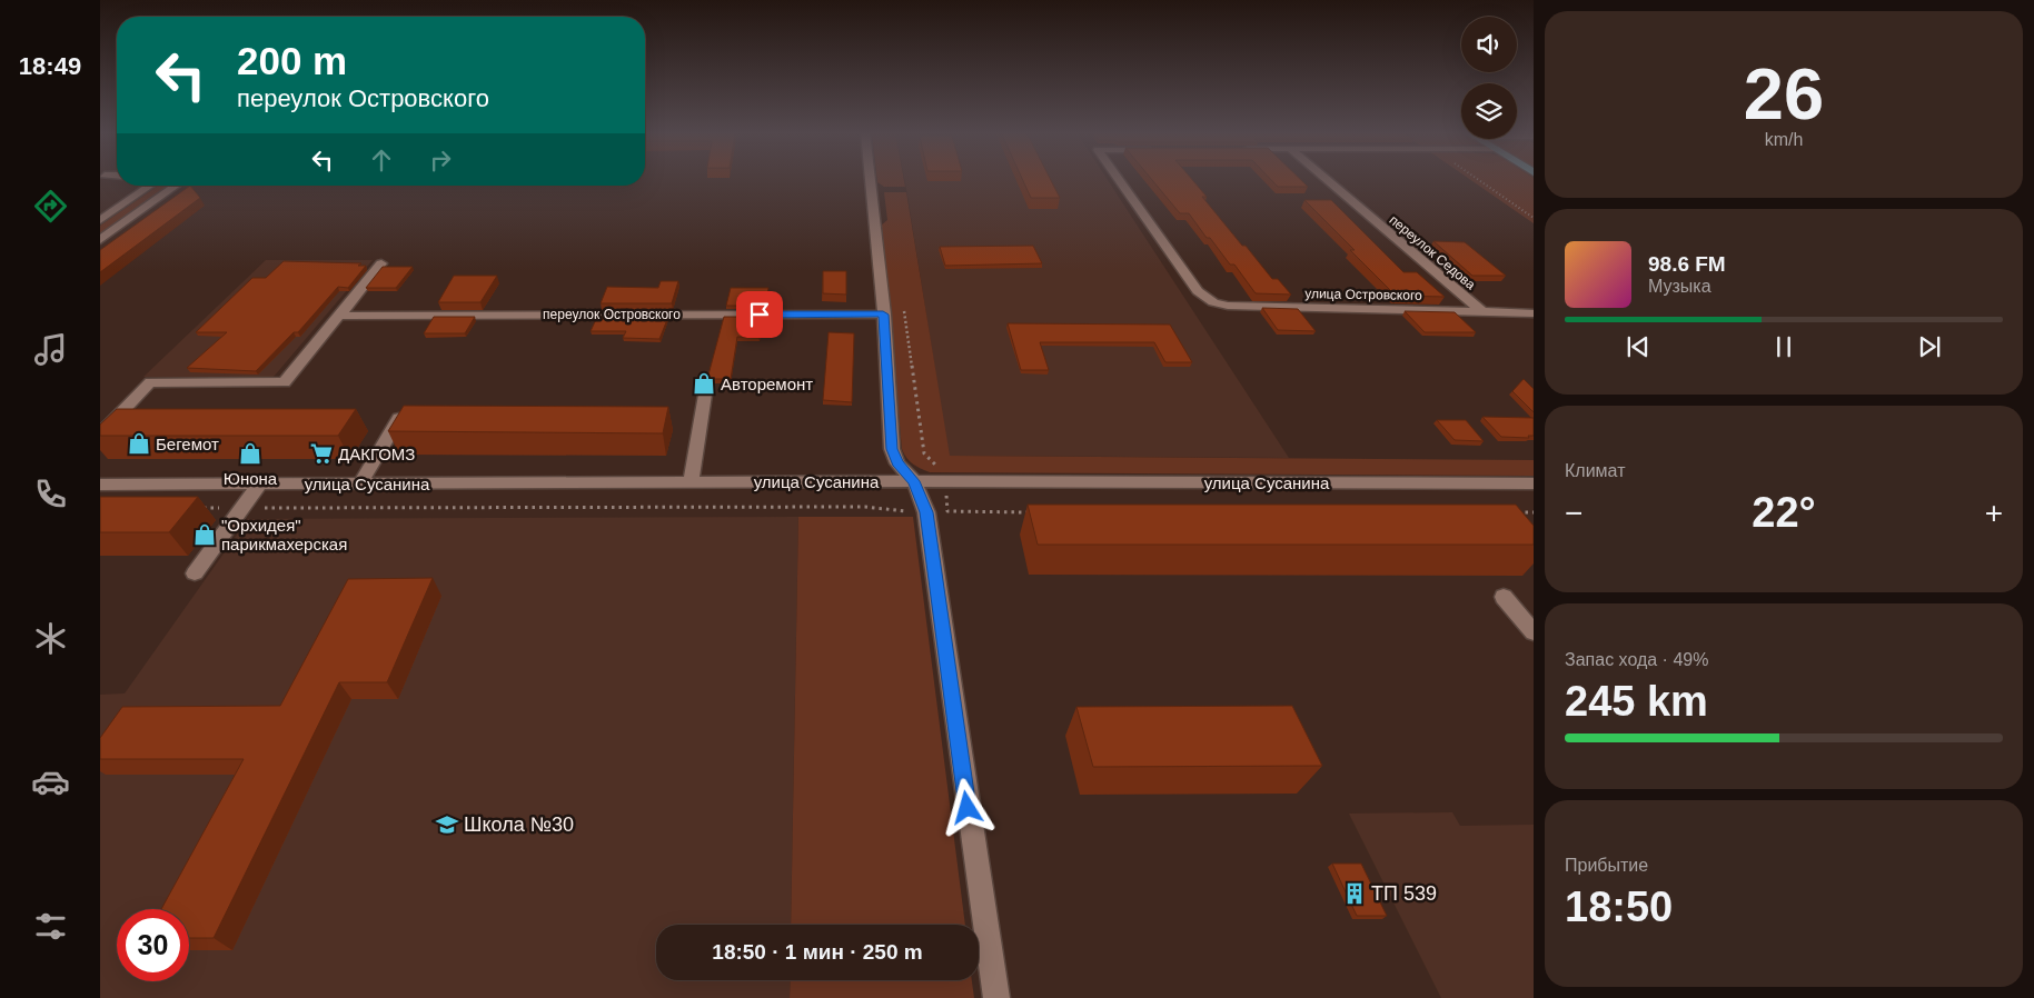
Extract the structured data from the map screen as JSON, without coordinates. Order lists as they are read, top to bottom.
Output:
{
  "streets": {
    "street": [
      "переулок Седова",
      "улица Островского",
      "переулок Островского",
      "улица Сусанина"
    ]
  },
  "crossings": [
    ["переулок Седова", "улица Островского"]
  ],
  "places": {
    "shop": [
      "Авторемонт",
      "Бегемот",
      "Юнона",
      "\"Орхидея\" парикмахерская"
    ],
    "supermarket": ["ДАКГОМЗ"],
    "school or university": ["Школа №30"],
    "building": ["ТП 539"]
  },
  "page": {
    "tabs": "18:49",
    "tile": [
      ["26", "km/h"],
      "Климат",
      ["Запас хода · 49%", "245 km"],
      ["Прибытие", "18:50"]
    ],
    "turn": ["200 m", "переулок Островского"],
    "song": ["98.6 FM", "Музыка"],
    "heat": ["−", "22°", "+"],
    "limit": "30",
    "trip": "18:50 · 1 мин · 250 m"
  }
}
